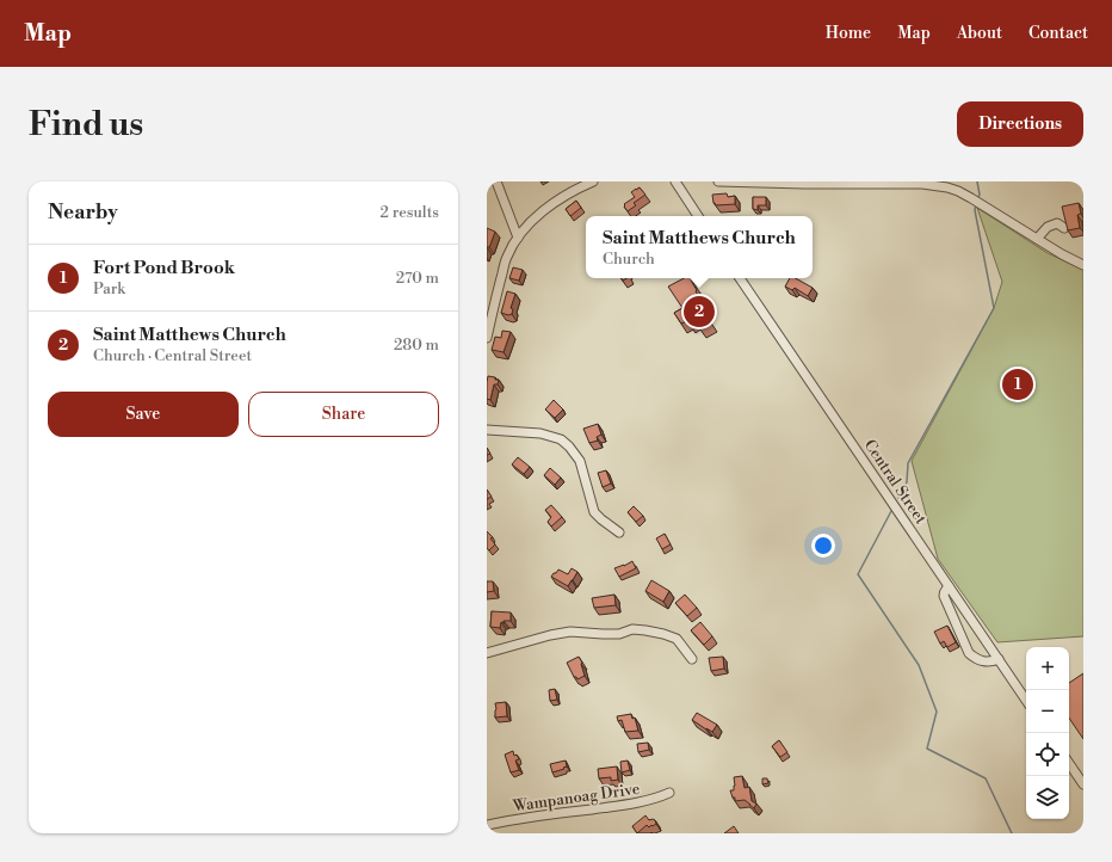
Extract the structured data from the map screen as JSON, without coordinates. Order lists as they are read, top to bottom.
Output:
{
  "streets": {
    "street": ["Central Street", "Wampanoag Drive"]
  },
  "page": {
    "header": "Map",
    "nav": [
      "Home",
      "Map",
      "About",
      "Contact"
    ],
    "buttons": [
      "Directions",
      ["Save", "Share"]
    ],
    "title": "Find us",
    "heading": ["Nearby", "2 results"],
    "popup": ["Saint Matthews Church", "Church"],
    "list": [
      {
        "mark": "1",
        "name": "Fort Pond Brook",
        "note": "Park",
        "value": "270 m"
      },
      {
        "mark": "2",
        "name": "Saint Matthews Church",
        "note": "Church · Central Street",
        "value": "280 m"
      }
    ],
    "pins": ["2", "1"],
    "map_buttons": ["+", "−"]
  }
}
